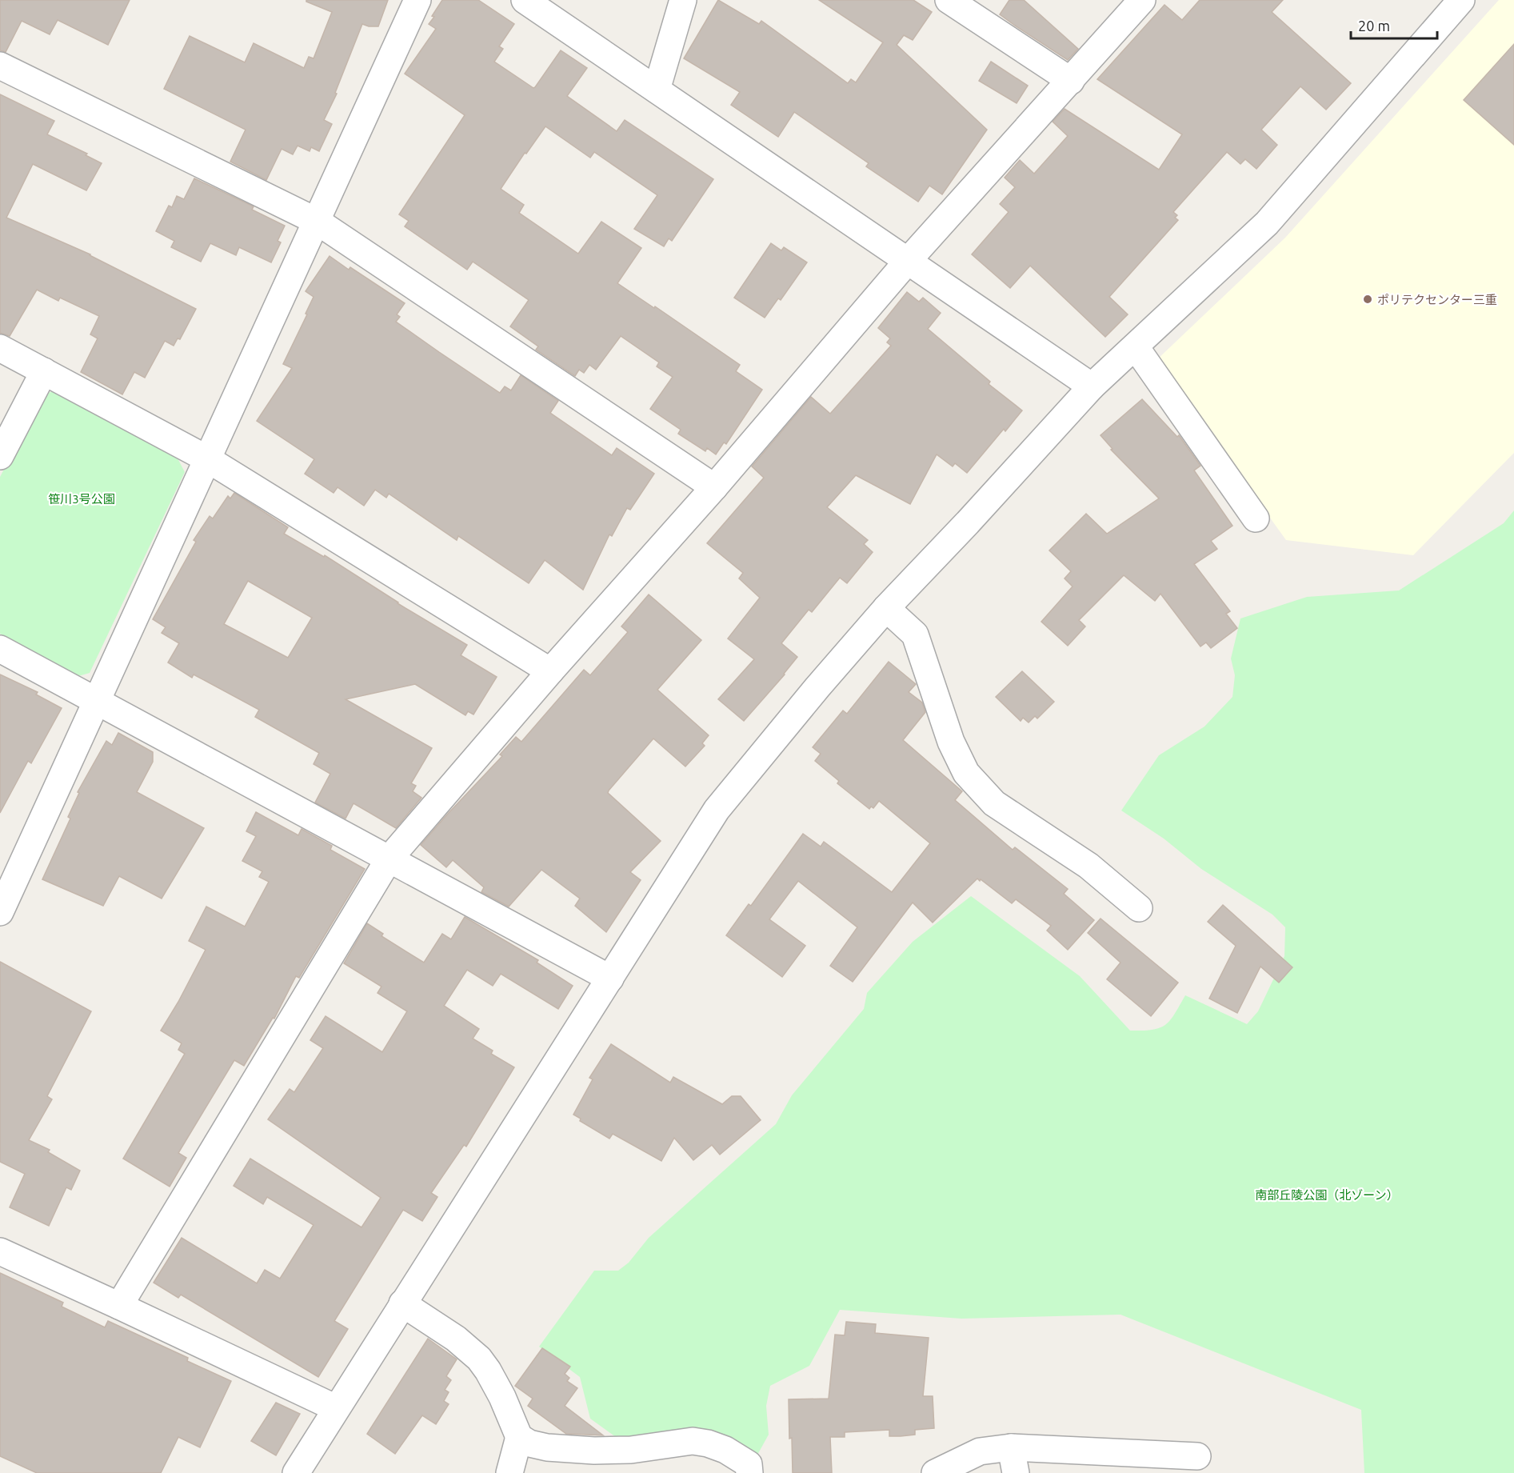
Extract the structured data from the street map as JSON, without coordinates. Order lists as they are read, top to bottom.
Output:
{
  "parks": ["笹川3号公園", "南部丘陵公園（北ゾーン）"],
  "places": ["ポリテクセンター三重"],
  "scale_bar": "20 m"
}
